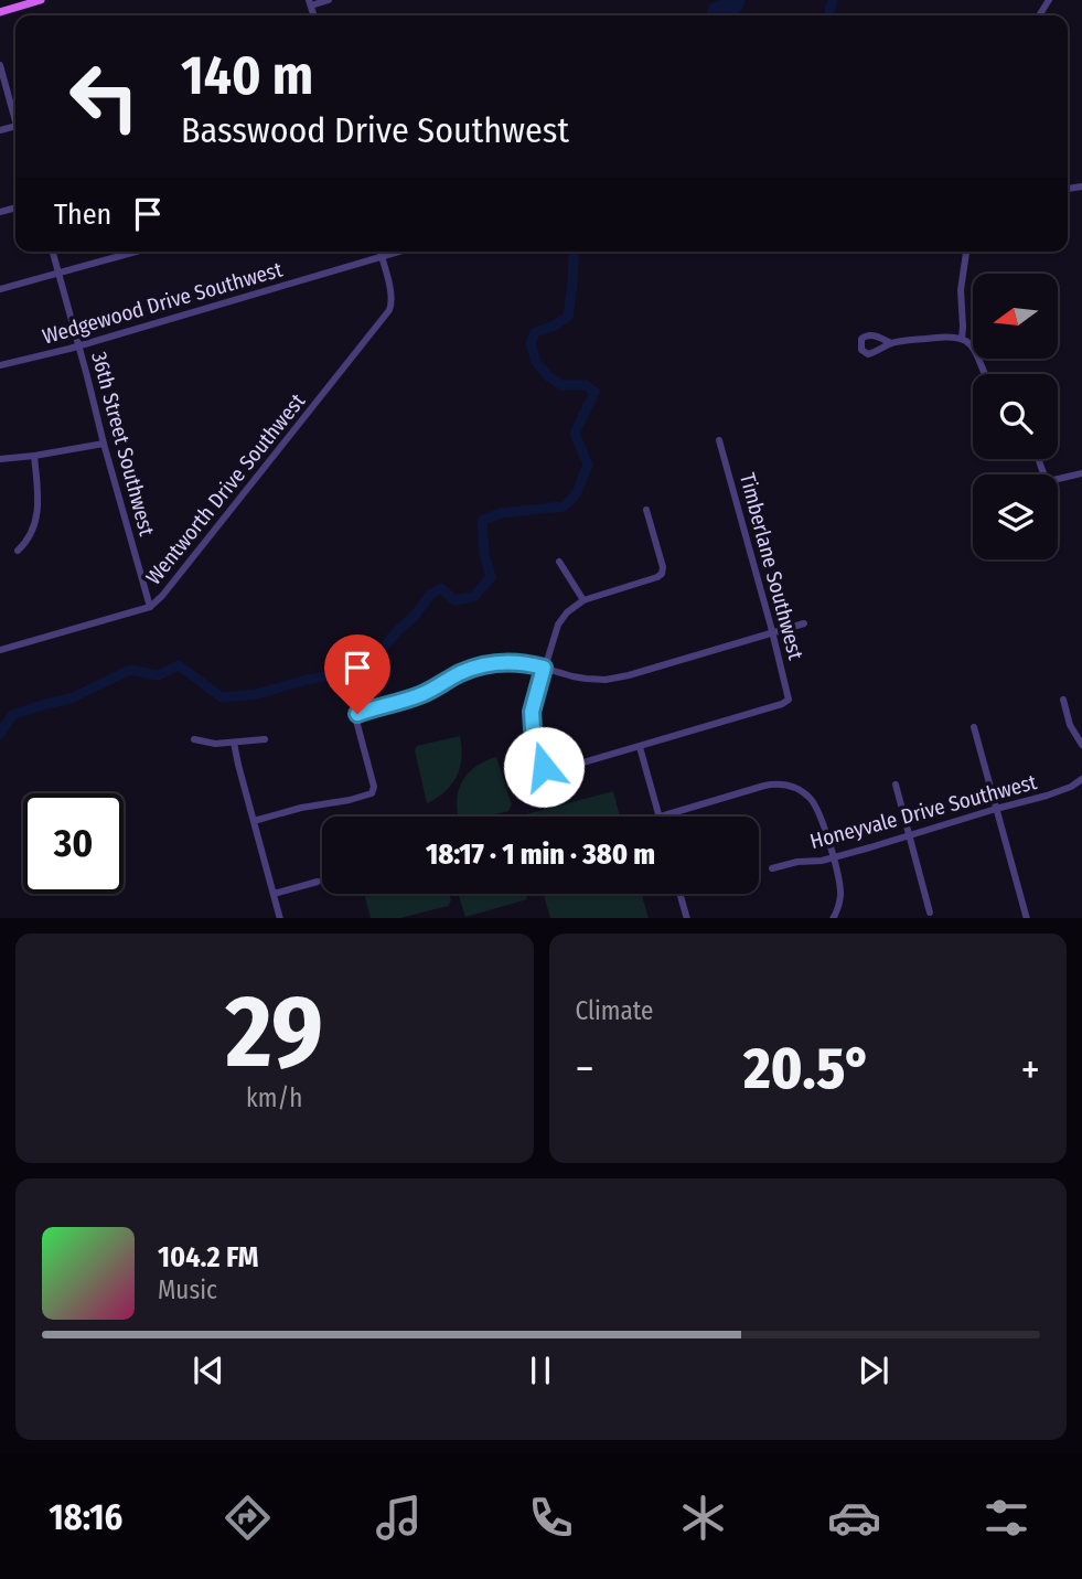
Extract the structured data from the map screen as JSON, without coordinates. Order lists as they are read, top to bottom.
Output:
{
  "streets": {
    "street": [
      "Wedgewood Drive Southwest",
      "36th Street Southwest",
      "Wentworth Drive Southwest",
      "Timberlane Southwest",
      "Honeyvale Drive Southwest"
    ]
  },
  "crossings": [
    ["Wedgewood Drive Southwest", "36th Street Southwest"],
    ["Wedgewood Drive Southwest", "Wentworth Drive Southwest"],
    ["36th Street Southwest", "Wentworth Drive Southwest"]
  ],
  "north": "left",
  "page": {
    "turn": ["140 m", "Basswood Drive Southwest"],
    "then": "Then",
    "limit": "30",
    "trip": "18:17 · 1 min · 380 m",
    "tile": [
      ["29", "km/h"],
      "Climate"
    ],
    "heat": ["−", "20.5°", "+"],
    "song": ["104.2 FM", "Music"],
    "tabs": "18:16"
  }
}
